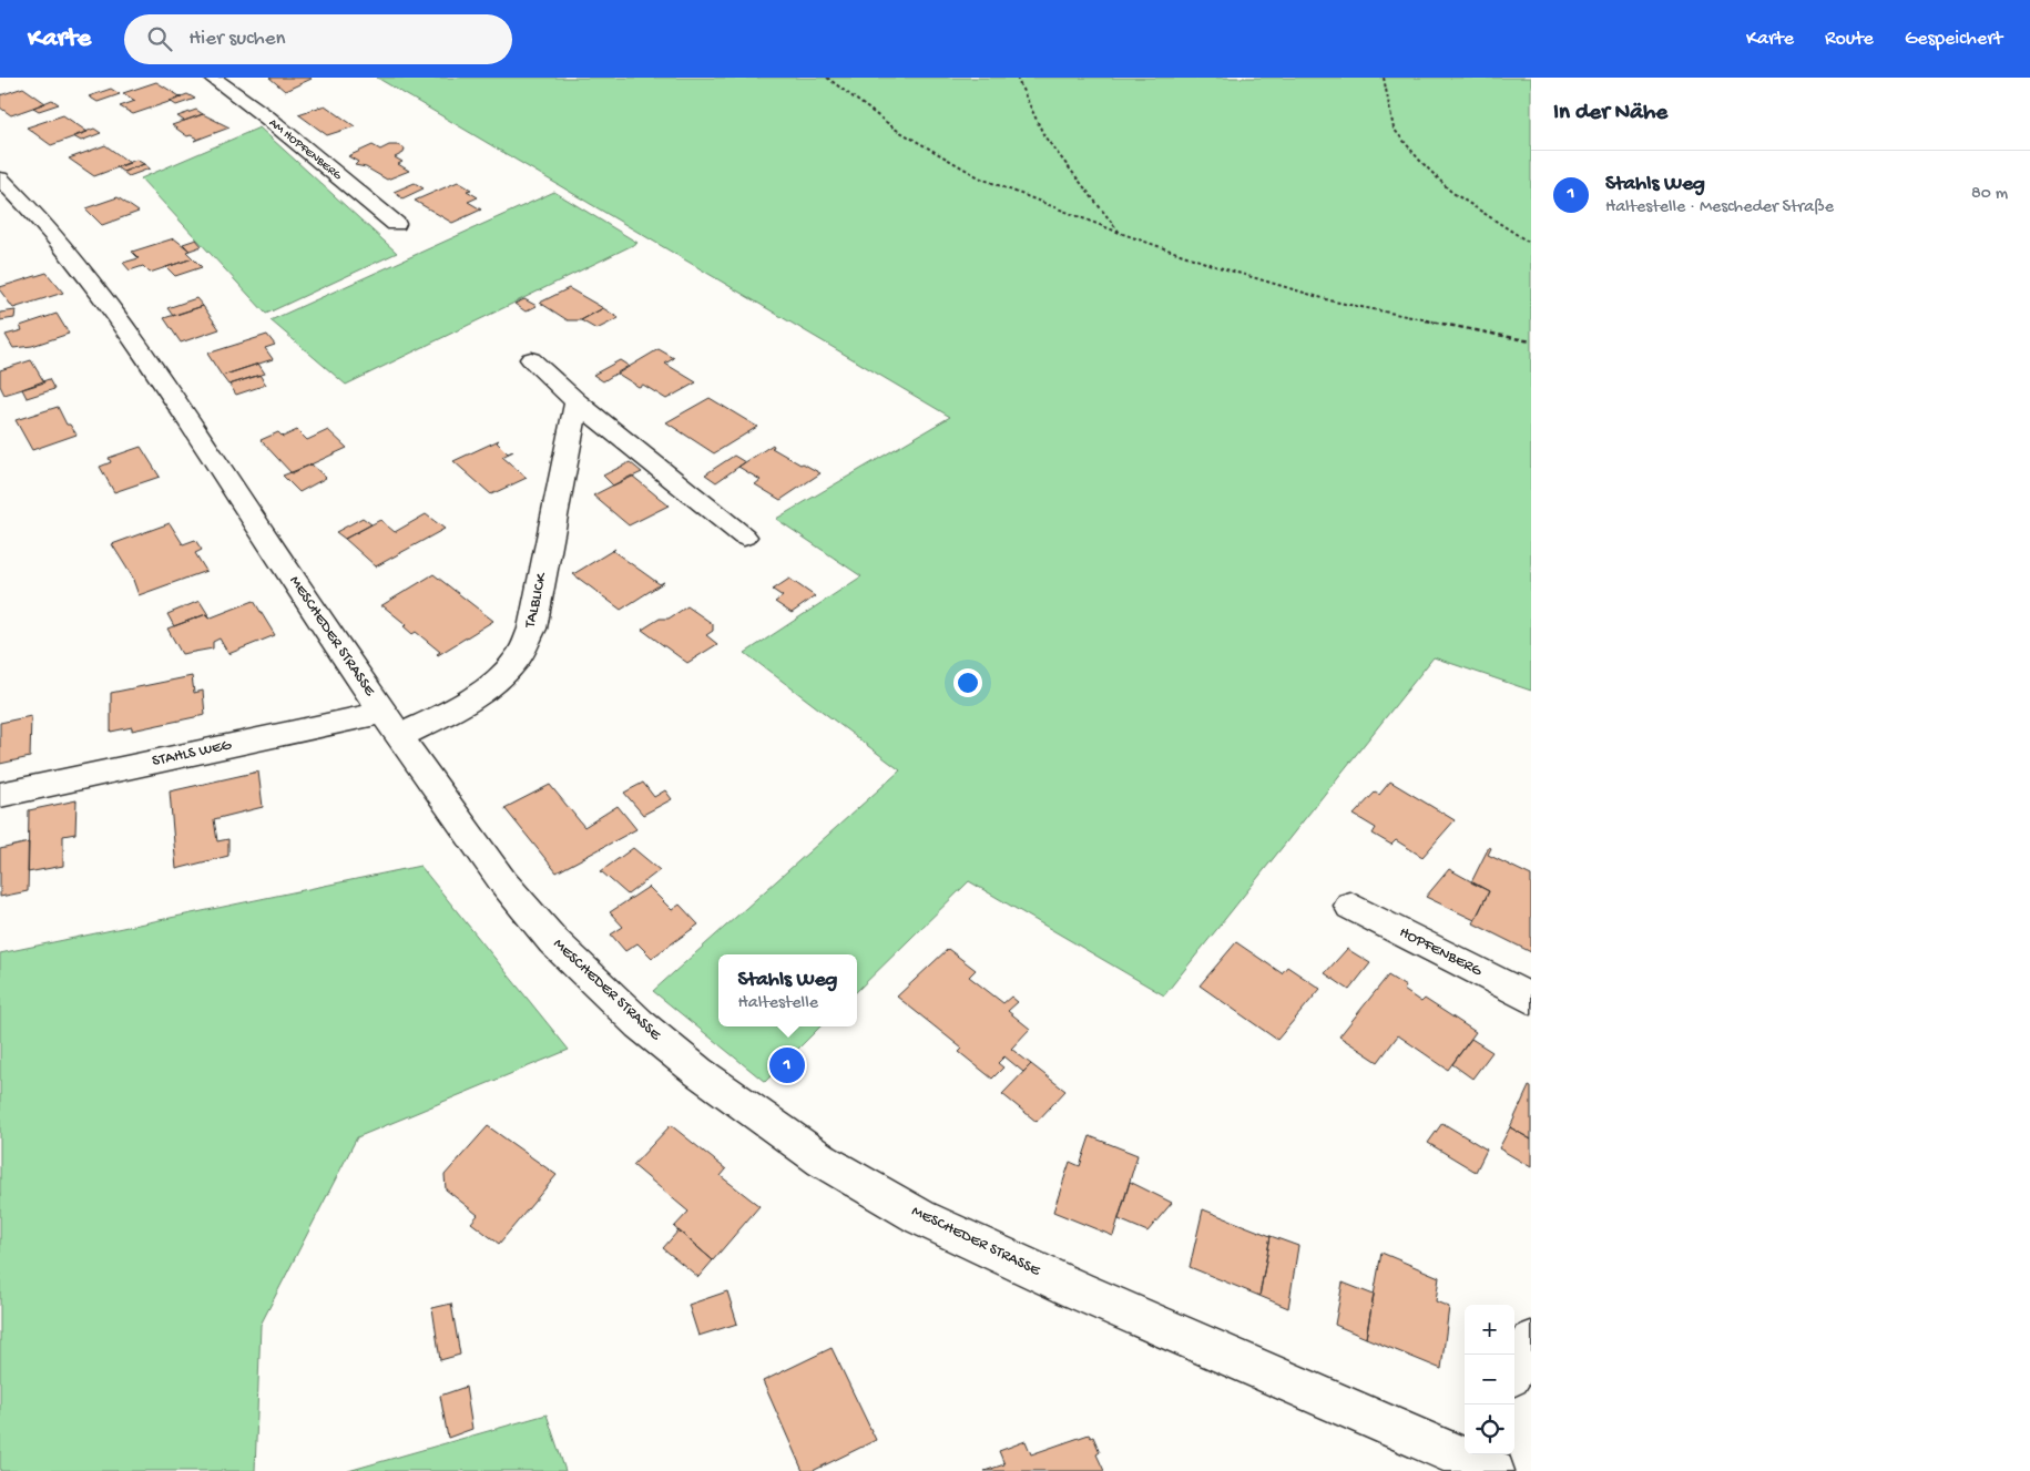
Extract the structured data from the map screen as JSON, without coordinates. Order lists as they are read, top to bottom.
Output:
{
  "streets": {
    "street": [
      "AM HOPFENBERG",
      "TALBLICK",
      "MESCHEDER STRASSE",
      "STAHLS WEG",
      "HOPFENBERG"
    ]
  },
  "crossings": [
    ["TALBLICK", "MESCHEDER STRASSE"],
    ["TALBLICK", "STAHLS WEG"],
    ["MESCHEDER STRASSE", "STAHLS WEG"]
  ],
  "page": {
    "header": "Karte",
    "search": "Hier suchen",
    "nav": ["Karte", "Route", "Gespeichert"],
    "heading": "In der Nähe",
    "list": [
      {
        "mark": "1",
        "name": "Stahls Weg",
        "note": "Haltestelle · Mescheder Straße",
        "value": "80 m"
      }
    ],
    "popup": ["Stahls Weg", "Haltestelle"],
    "pins": "1",
    "map_buttons": ["+", "−"]
  }
}
